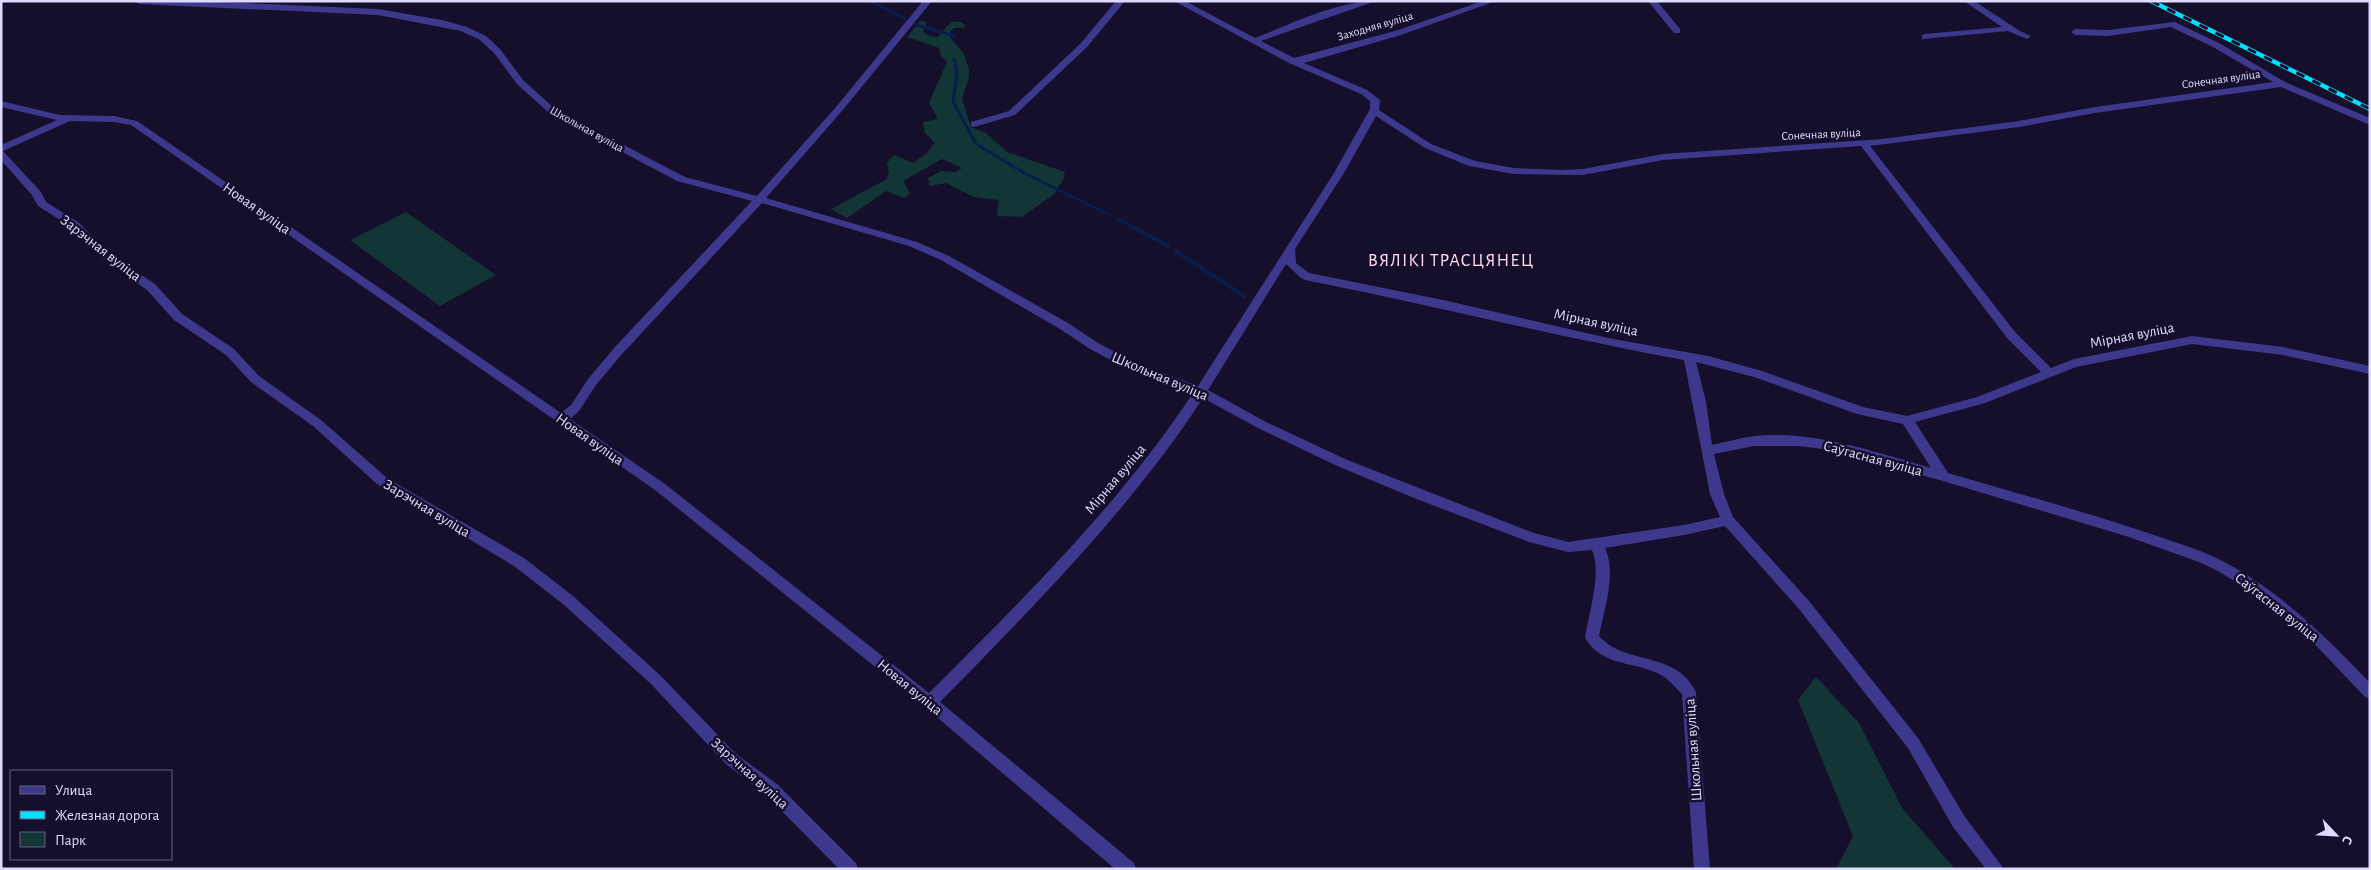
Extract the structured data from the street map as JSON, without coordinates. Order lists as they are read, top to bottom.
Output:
{
  "streets": {
    "street": [
      "Заходняя вуліца",
      "Сонечная вуліца",
      "Школьная вуліца",
      "Новая вуліца",
      "Зарэчная вуліца",
      "Мірная вуліца",
      "Саўгасная вуліца"
    ]
  },
  "crossings": [
    ["Сонечная вуліца", "Мірная вуліца"],
    ["Школьная вуліца", "Мірная вуліца"],
    ["Новая вуліца", "Мірная вуліца"]
  ],
  "districts": ["ВЯЛІКІ ТРАСЦЯНЕЦ"],
  "legend": ["Улица", "Железная дорога", "Парк"],
  "north": "bottom right"
}
